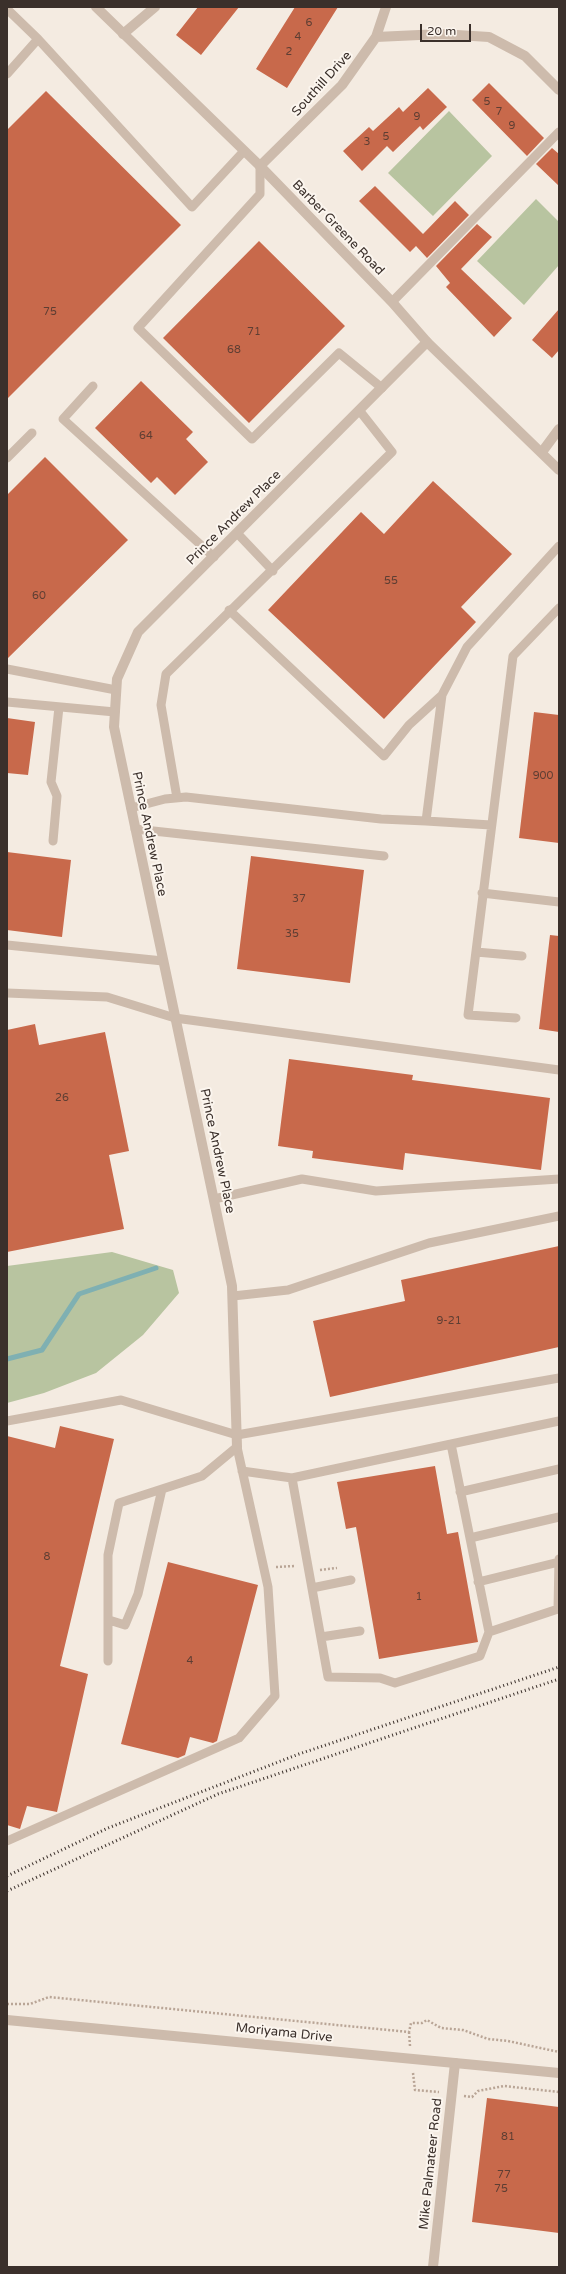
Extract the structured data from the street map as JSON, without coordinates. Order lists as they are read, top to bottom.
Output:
{
  "streets": {
    "street": [
      "Southill Drive",
      "Barber Greene Road",
      "Prince Andrew Place",
      "Moriyama Drive",
      "Mike Palmateer Road"
    ]
  },
  "crossings": [
    ["Southill Drive", "Barber Greene Road"],
    ["Barber Greene Road", "Prince Andrew Place"],
    ["Moriyama Drive", "Mike Palmateer Road"]
  ],
  "house_numbers": [
    "6",
    "4",
    "2",
    "5",
    "7",
    "9",
    "9",
    "5",
    "3",
    "75",
    "71",
    "68",
    "64",
    "55",
    "60",
    "900",
    "37",
    "35",
    "26",
    "9-21",
    "8",
    "1",
    "4",
    "81",
    "77",
    "75"
  ],
  "scale_bar": "20 m"
}
